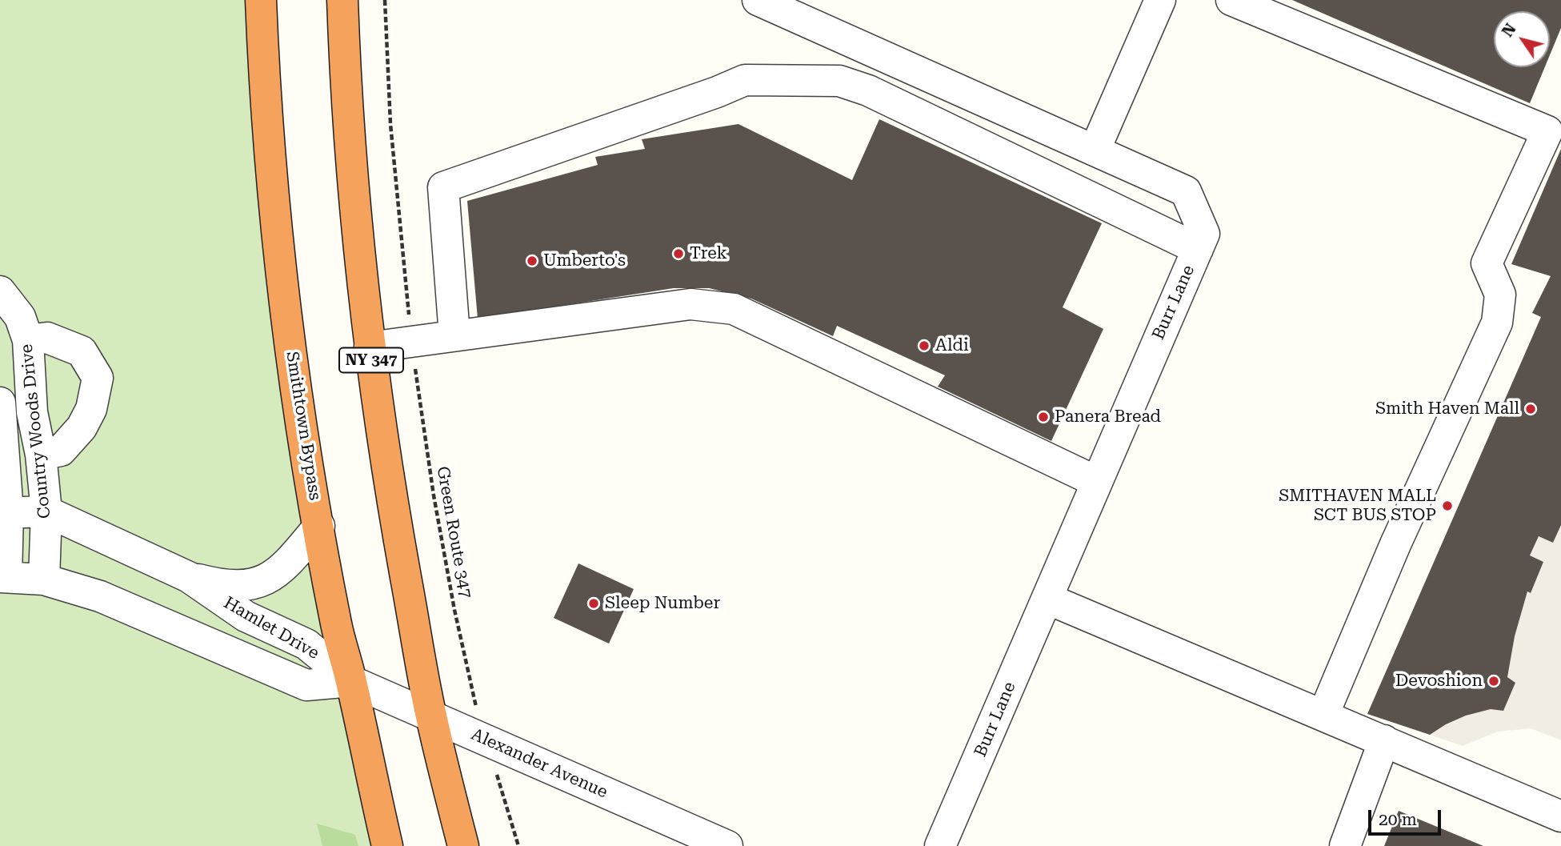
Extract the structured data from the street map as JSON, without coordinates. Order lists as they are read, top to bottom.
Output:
{
  "streets": {
    "highway": ["NY 347", "Smithtown Bypass"],
    "street": [
      "Burr Lane",
      "Country Woods Drive",
      "Hamlet Drive",
      "Alexander Avenue"
    ],
    "path": ["Green Route 347"]
  },
  "crossings": [
    ["NY 347", "Alexander Avenue"],
    ["Smithtown Bypass", "Hamlet Drive"],
    ["Smithtown Bypass", "Alexander Avenue"],
    ["Country Woods Drive", "Hamlet Drive"],
    ["Hamlet Drive", "Alexander Avenue"]
  ],
  "places": [
    "Trek",
    "Umberto's",
    "Aldi",
    "Smith Haven Mall",
    "Panera Bread",
    "SMITHAVEN MALL SCT BUS STOP",
    "Sleep Number",
    "Devoshion"
  ],
  "scale_bar": "20 m",
  "north": "top left"
}
